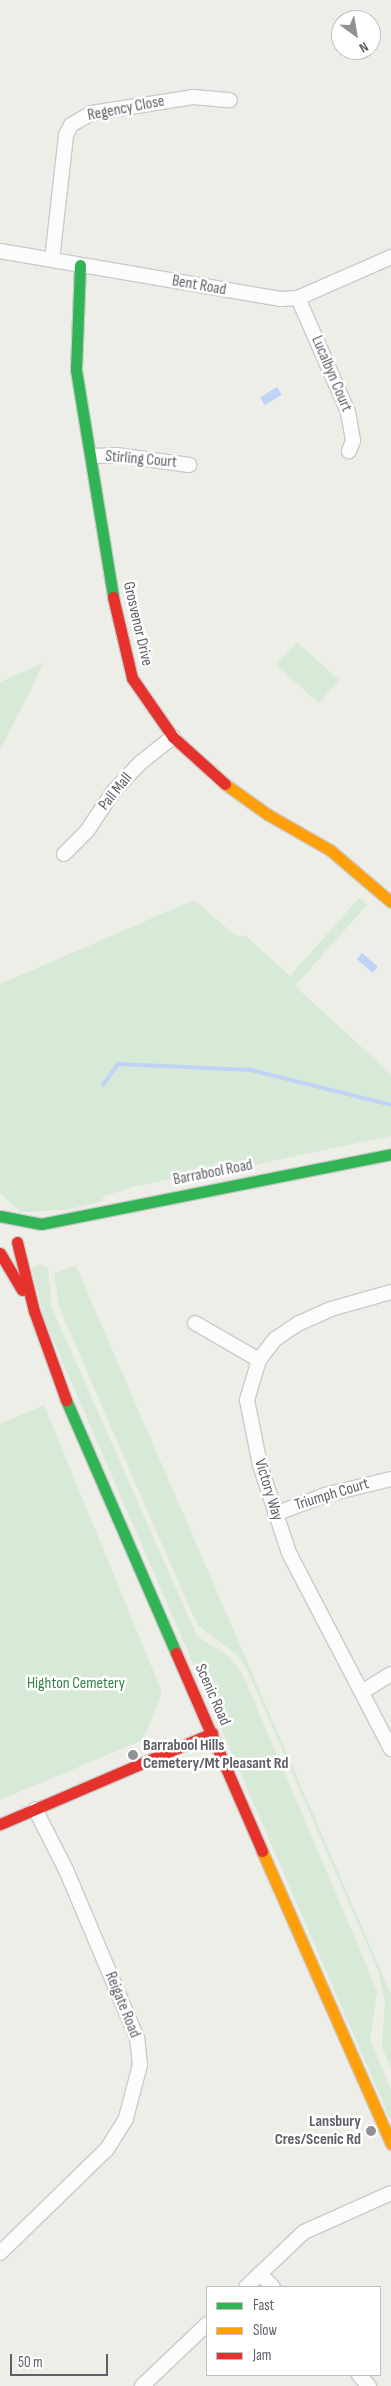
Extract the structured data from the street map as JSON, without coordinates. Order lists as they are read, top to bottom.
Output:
{
  "streets": {
    "main road": ["Grosvenor Drive", "Barrabool Road", "Scenic Road"],
    "street": [
      "Regency Close",
      "Bent Road",
      "Lucalbyn Court",
      "Stirling Court",
      "Pall Mall",
      "Victory Way",
      "Triumph Court",
      "Reigate Road"
    ]
  },
  "crossings": [
    ["Regency Close", "Bent Road"],
    ["Bent Road", "Lucalbyn Court"],
    ["Bent Road", "Grosvenor Drive"],
    ["Stirling Court", "Grosvenor Drive"],
    ["Grosvenor Drive", "Pall Mall"],
    ["Barrabool Road", "Scenic Road"],
    ["Victory Way", "Triumph Court"]
  ],
  "parks": ["Highton Cemetery"],
  "places": ["Barrabool Hills Cemetery/Mt Pleasant Rd", "Lansbury Cres/Scenic Rd"],
  "legend": ["Fast", "Slow", "Jam"],
  "scale_bar": "50 m",
  "north": "bottom right"
}
